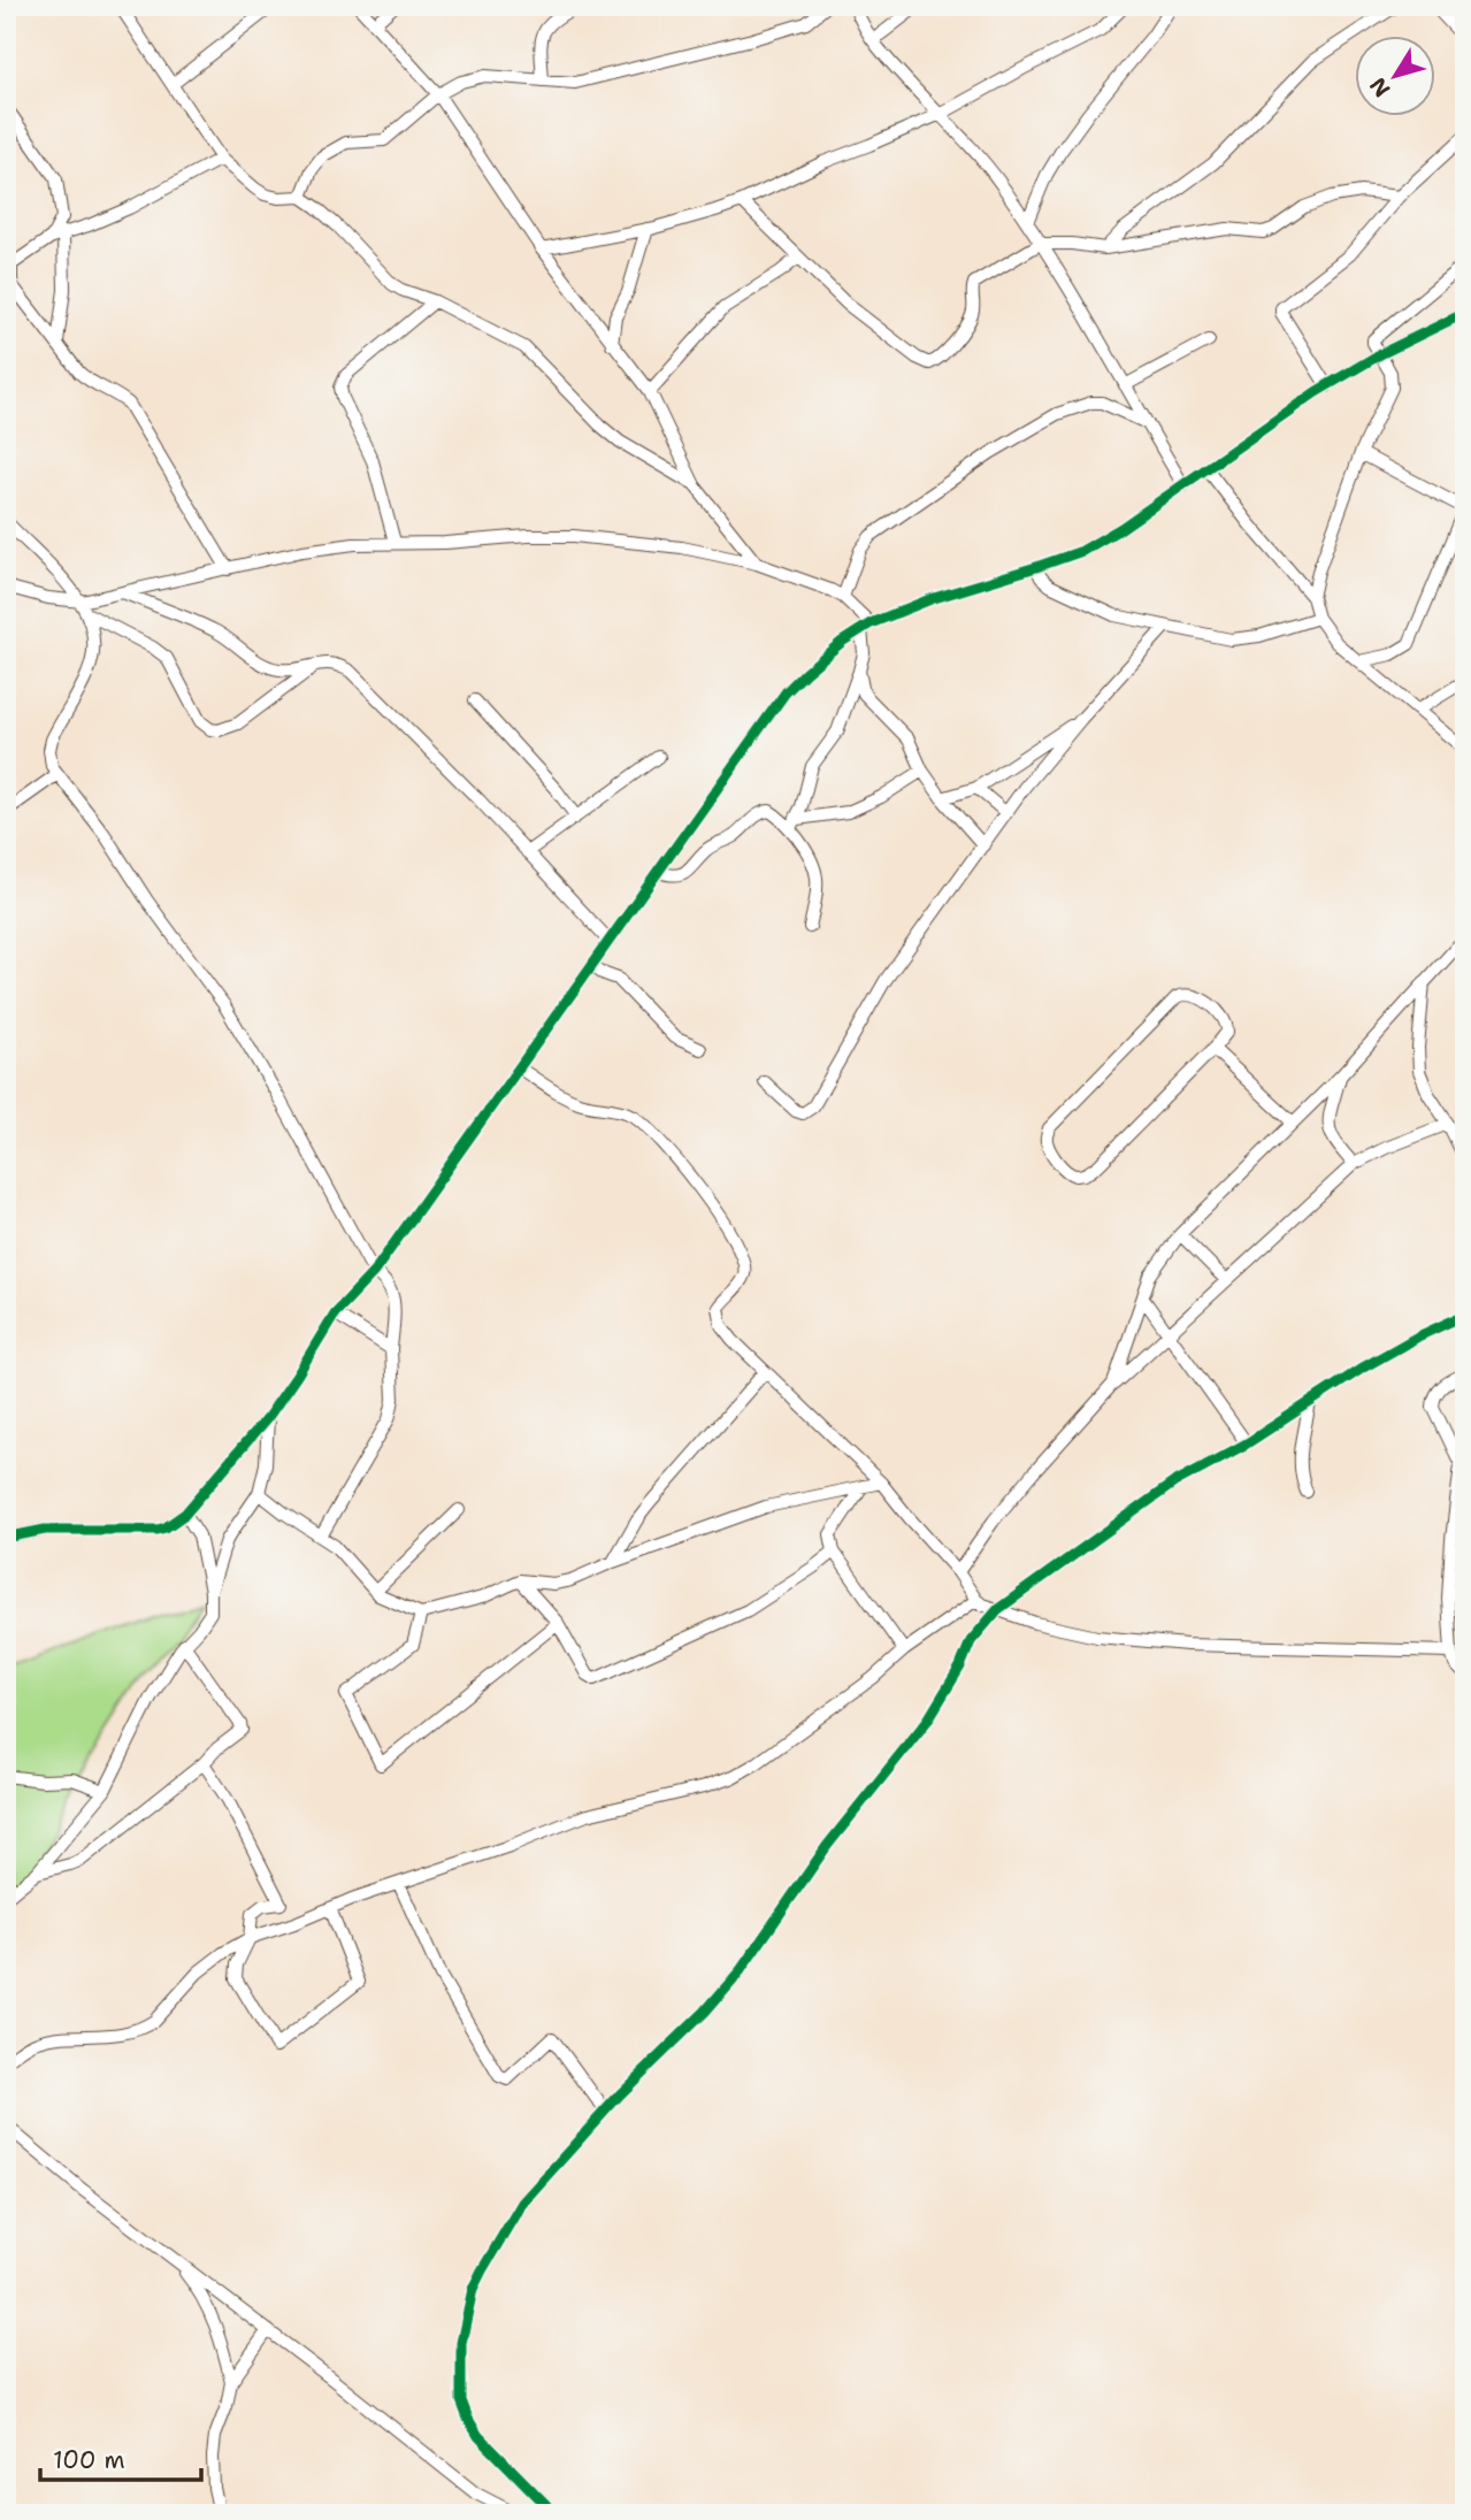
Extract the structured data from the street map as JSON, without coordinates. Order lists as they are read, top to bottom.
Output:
{
  "scale_bar": "100 m",
  "north": "bottom left"
}
